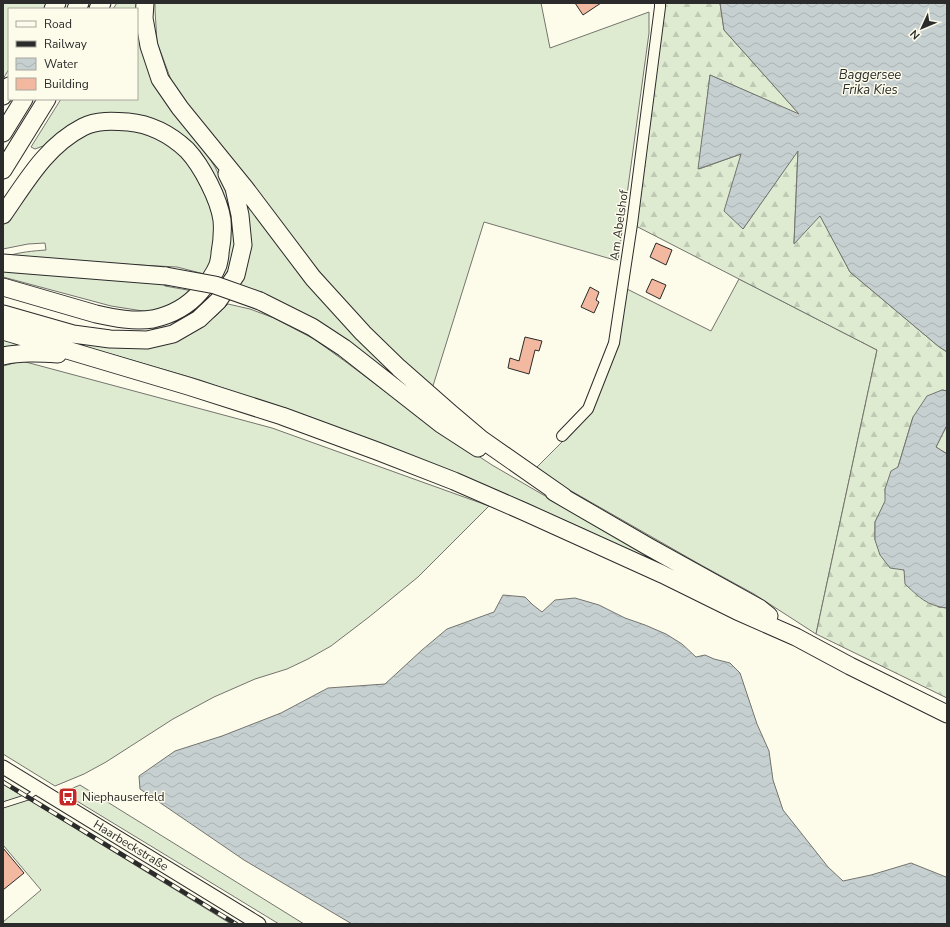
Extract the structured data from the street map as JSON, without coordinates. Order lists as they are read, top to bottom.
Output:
{
  "streets": {
    "street": ["Am Abelshof", "Haarbeckstraße"]
  },
  "water": ["Baggersee Frika Kies"],
  "places": {
    "bus stop": ["Niephauserfeld"]
  },
  "legend": [
    "Road",
    "Railway",
    "Water",
    "Building"
  ],
  "north": "bottom left"
}
